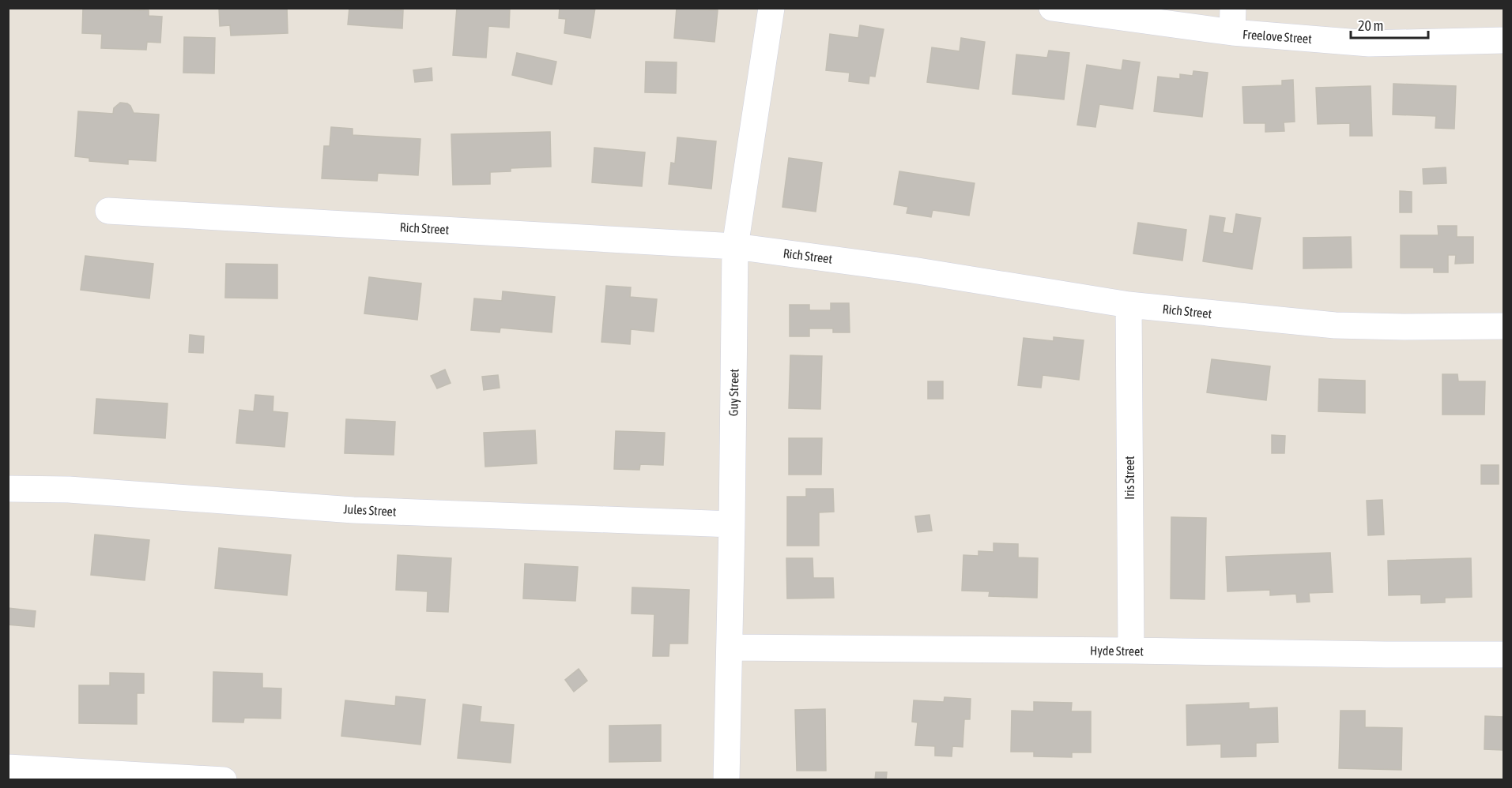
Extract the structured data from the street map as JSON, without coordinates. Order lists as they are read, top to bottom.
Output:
{
  "streets": {
    "street": [
      "Freelove Street",
      "Rich Street",
      "Guy Street",
      "Iris Street",
      "Jules Street",
      "Hyde Street"
    ]
  },
  "crossings": [
    ["Rich Street", "Guy Street"],
    ["Rich Street", "Iris Street"],
    ["Guy Street", "Jules Street"],
    ["Guy Street", "Hyde Street"],
    ["Iris Street", "Hyde Street"]
  ],
  "scale_bar": "20 m"
}
